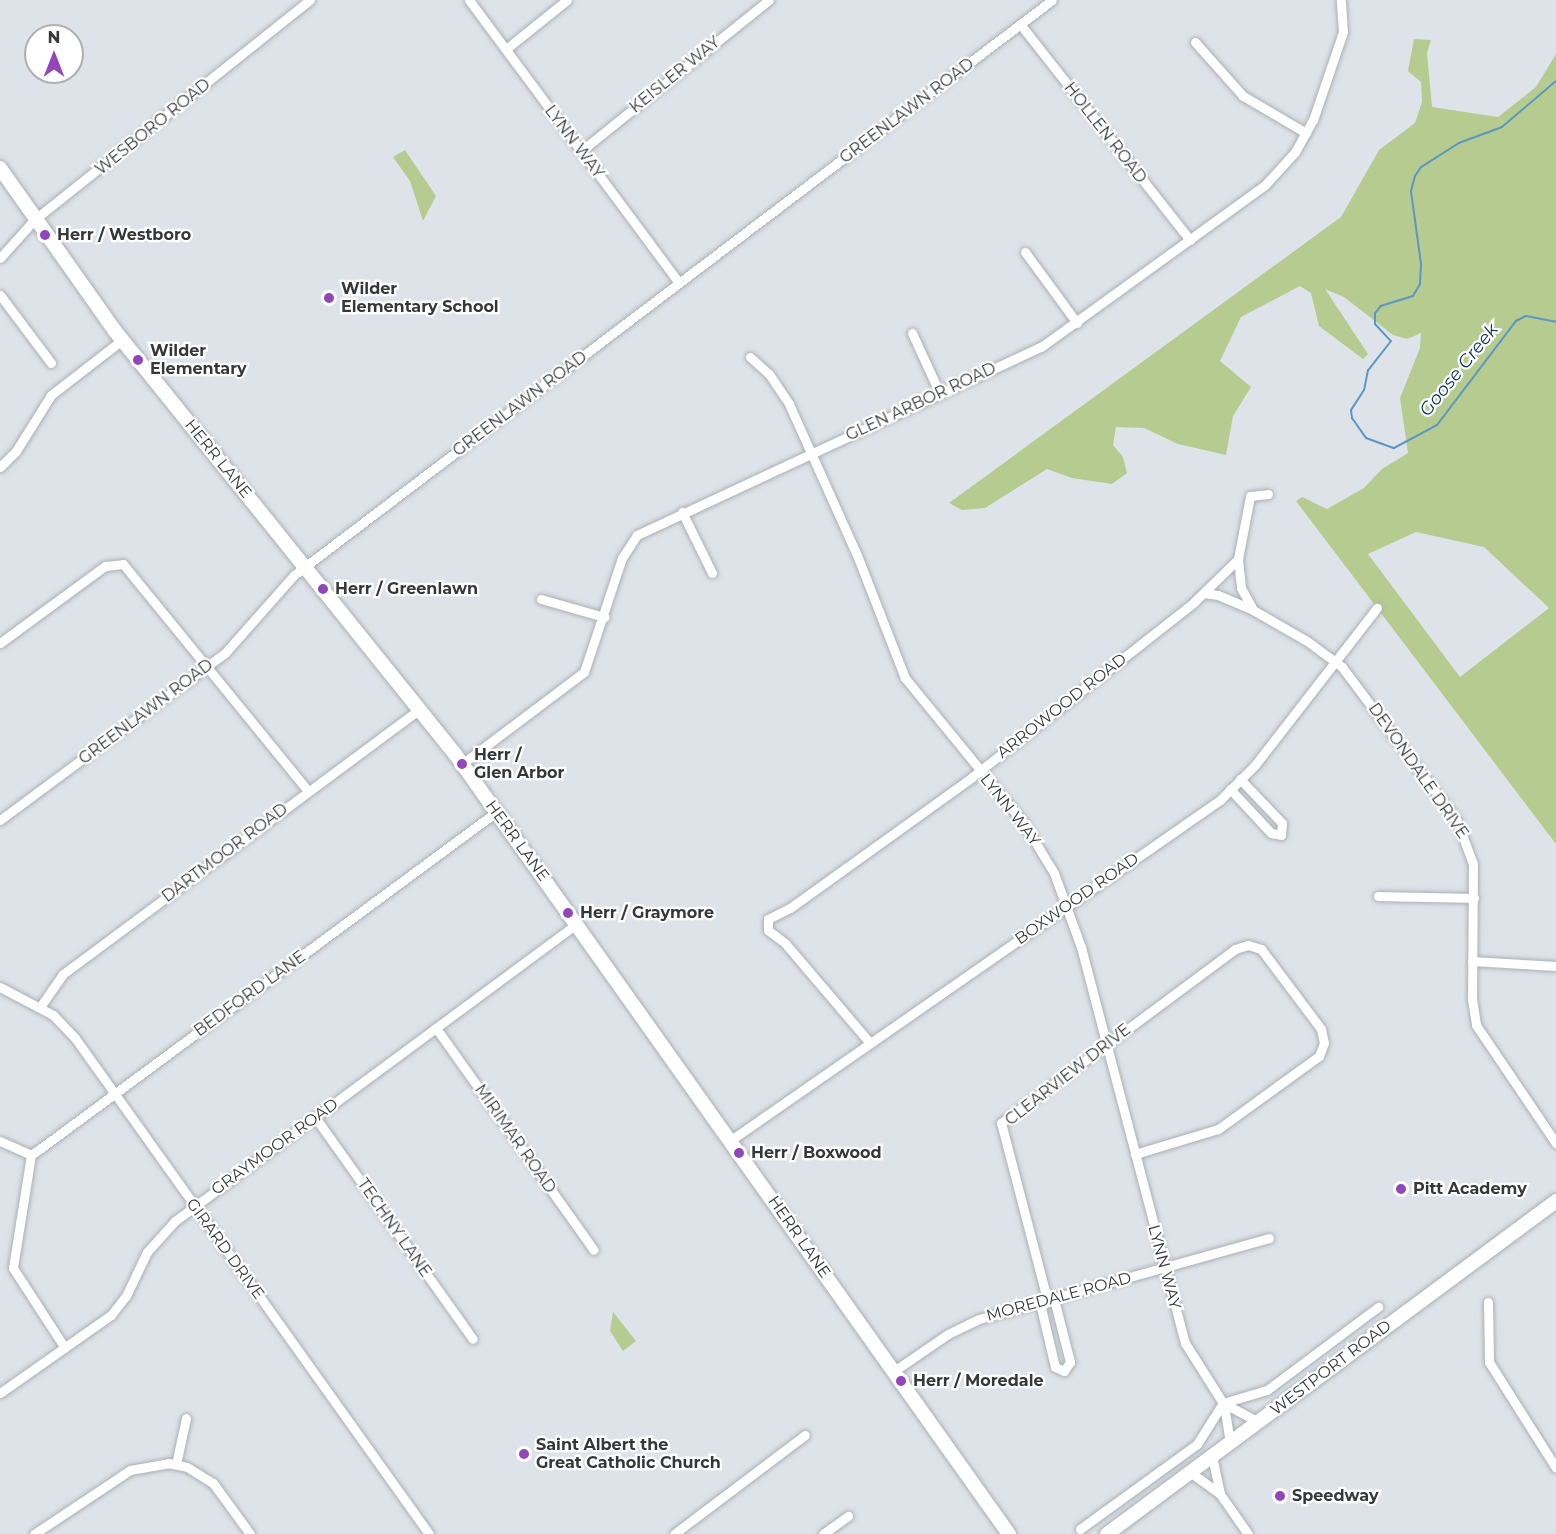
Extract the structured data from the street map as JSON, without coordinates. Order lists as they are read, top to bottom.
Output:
{
  "streets": {
    "main road": ["HERR LANE", "WESTPORT ROAD"],
    "street": [
      "KEISLER WAY",
      "GREENLAWN ROAD",
      "WESBORO ROAD",
      "HOLLEN ROAD",
      "LYNN WAY",
      "GLEN ARBOR ROAD",
      "ARROWOOD ROAD",
      "DEVONDALE DRIVE",
      "DARTMOOR ROAD",
      "BOXWOOD ROAD",
      "BEDFORD LANE",
      "CLEARVIEW DRIVE",
      "MIRIMAR ROAD",
      "GRAYMOOR ROAD",
      "TECHNY LANE",
      "GIRARD DRIVE",
      "MOREDALE ROAD"
    ]
  },
  "crossings": [
    ["KEISLER WAY", "LYNN WAY"],
    ["GREENLAWN ROAD", "HOLLEN ROAD"],
    ["GREENLAWN ROAD", "LYNN WAY"],
    ["GREENLAWN ROAD", "HERR LANE"],
    ["WESBORO ROAD", "HERR LANE"],
    ["HOLLEN ROAD", "GLEN ARBOR ROAD"],
    ["LYNN WAY", "GLEN ARBOR ROAD"],
    ["LYNN WAY", "ARROWOOD ROAD"],
    ["LYNN WAY", "BOXWOOD ROAD"],
    ["LYNN WAY", "CLEARVIEW DRIVE"],
    ["LYNN WAY", "MOREDALE ROAD"],
    ["LYNN WAY", "WESTPORT ROAD"],
    ["GLEN ARBOR ROAD", "HERR LANE"],
    ["HERR LANE", "DARTMOOR ROAD"],
    ["HERR LANE", "BOXWOOD ROAD"],
    ["HERR LANE", "BEDFORD LANE"],
    ["HERR LANE", "GRAYMOOR ROAD"],
    ["HERR LANE", "MOREDALE ROAD"],
    ["ARROWOOD ROAD", "DEVONDALE DRIVE"],
    ["ARROWOOD ROAD", "BOXWOOD ROAD"],
    ["DEVONDALE DRIVE", "BOXWOOD ROAD"],
    ["DARTMOOR ROAD", "GIRARD DRIVE"],
    ["BEDFORD LANE", "GIRARD DRIVE"],
    ["CLEARVIEW DRIVE", "MOREDALE ROAD"],
    ["MIRIMAR ROAD", "GRAYMOOR ROAD"],
    ["GRAYMOOR ROAD", "TECHNY LANE"],
    ["GRAYMOOR ROAD", "GIRARD DRIVE"]
  ],
  "water": ["Goose Creek"],
  "places": [
    "Herr / Westboro",
    "Wilder Elementary School",
    "Wilder Elementary",
    "Herr / Greenlawn",
    "Herr / Glen Arbor",
    "Herr / Graymore",
    "Herr / Boxwood",
    "Pitt Academy",
    "Herr / Moredale",
    "Saint Albert the Great Catholic Church",
    "Speedway"
  ],
  "north": "top"
}
